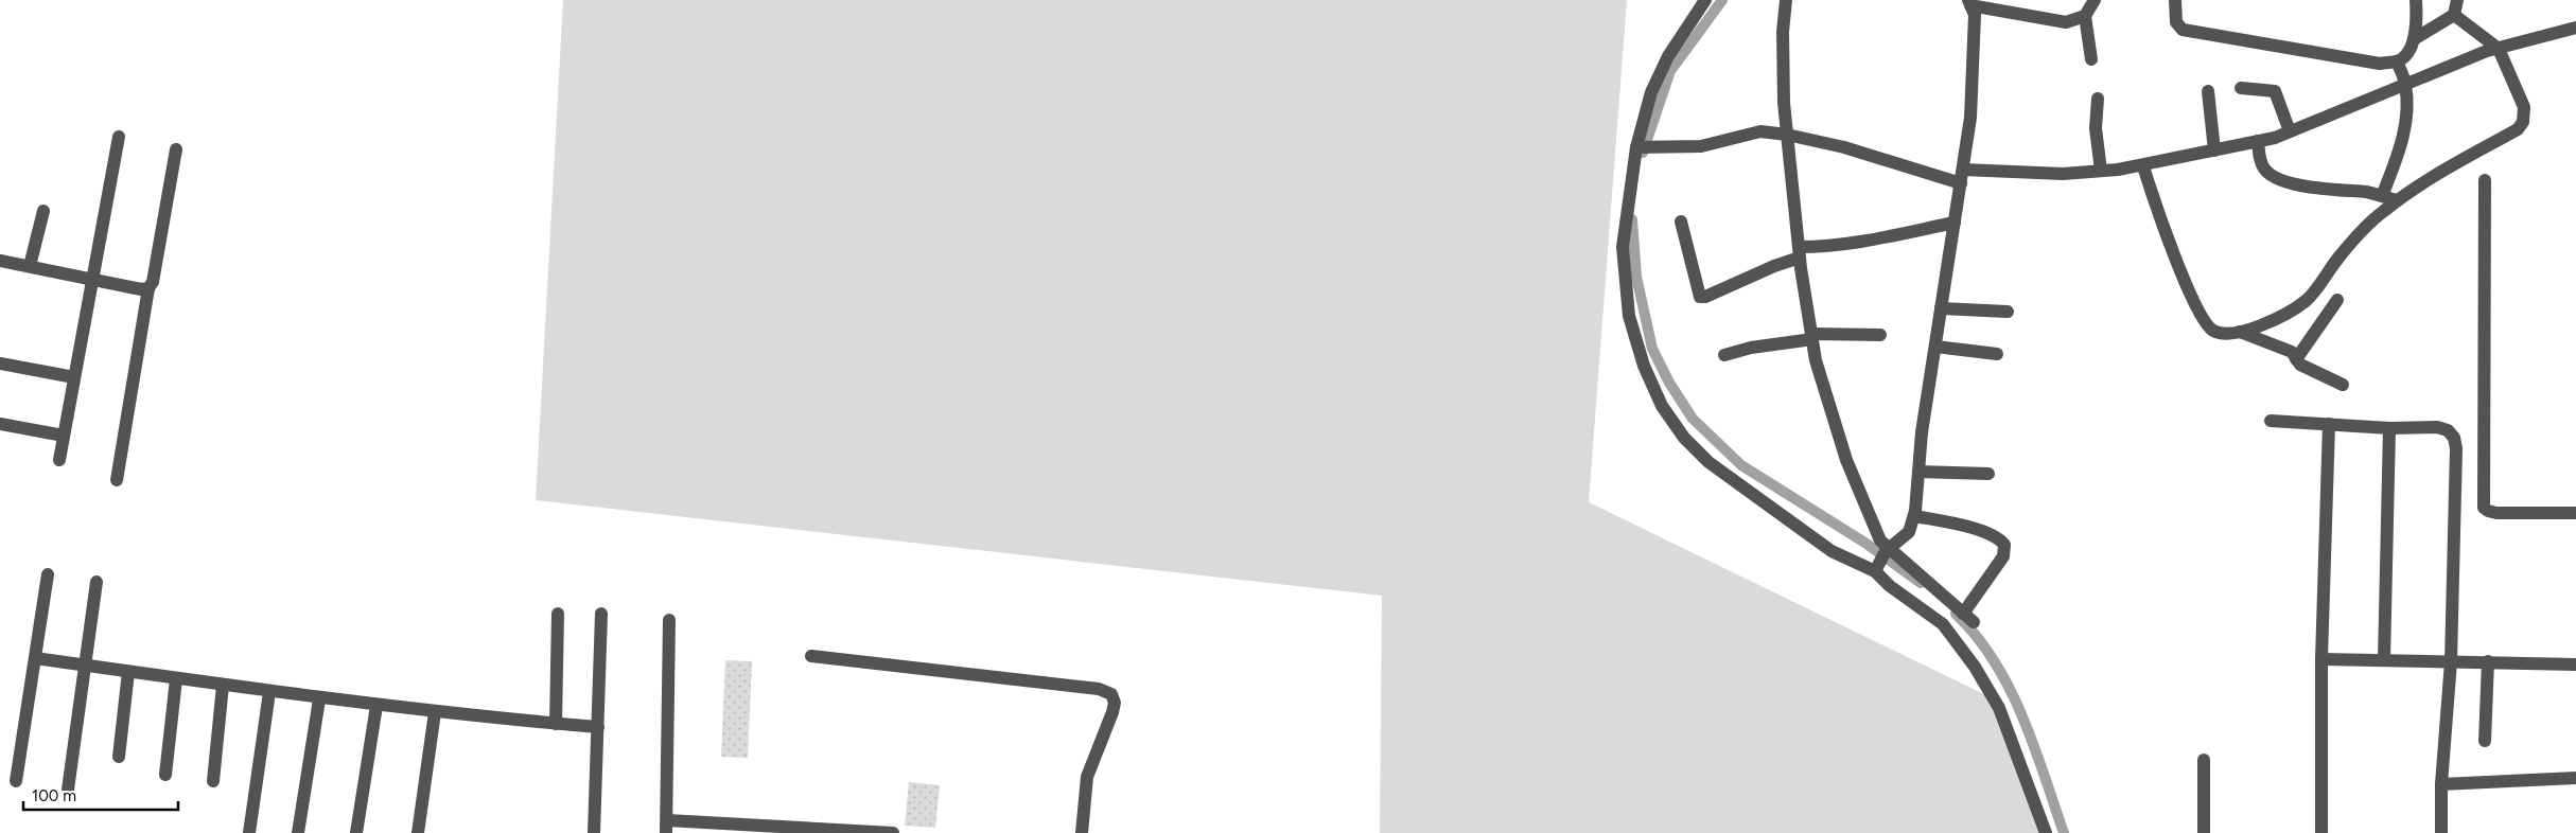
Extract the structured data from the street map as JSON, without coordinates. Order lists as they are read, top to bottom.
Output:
{
  "scale_bar": "100 m"
}
